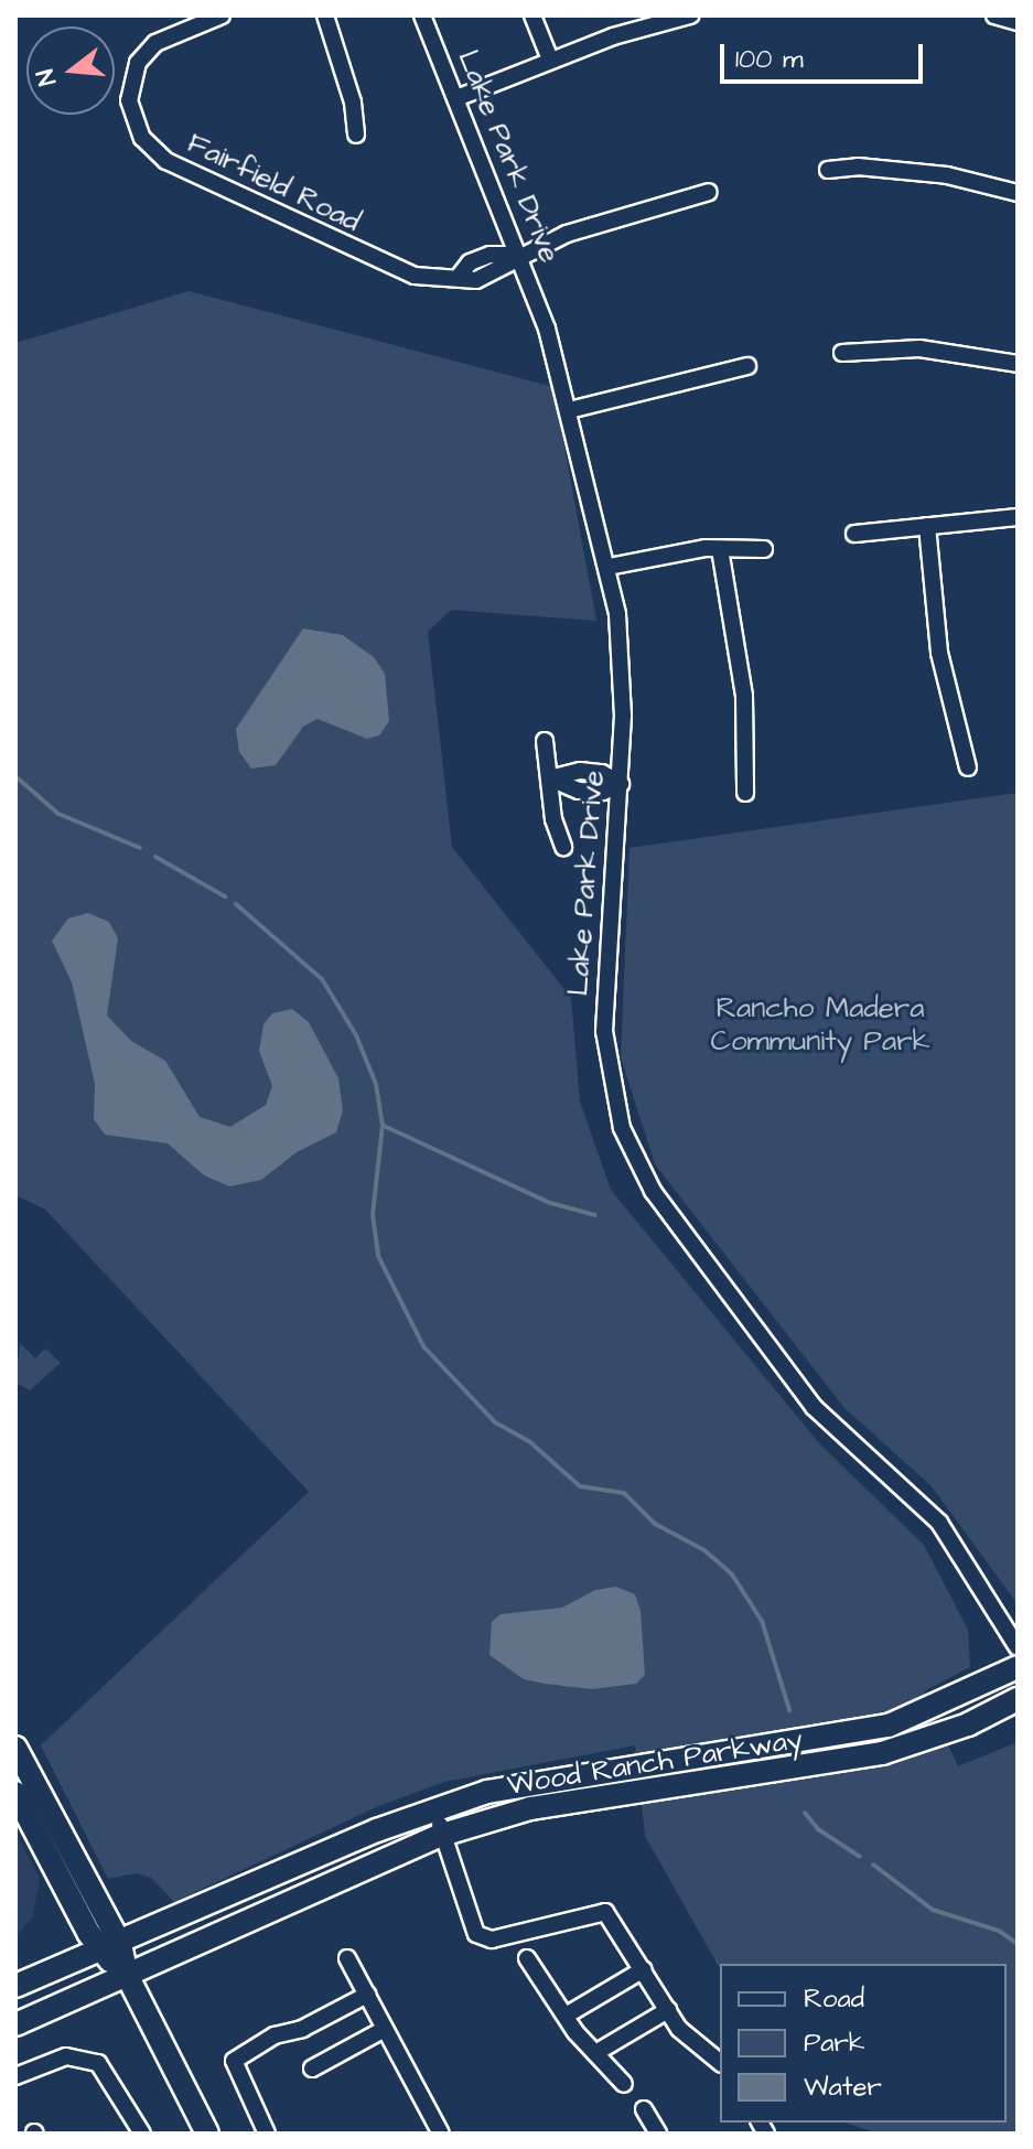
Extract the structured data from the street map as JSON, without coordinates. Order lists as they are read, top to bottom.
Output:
{
  "streets": {
    "main road": ["Wood Ranch Parkway"],
    "street": ["Lake Park Drive", "Fairfield Road"]
  },
  "crossings": [
    ["Lake Park Drive", "Fairfield Road"]
  ],
  "parks": ["Rancho Madera Community Park"],
  "legend": ["Road", "Park", "Water"],
  "scale_bar": "100 m",
  "north": "left"
}
